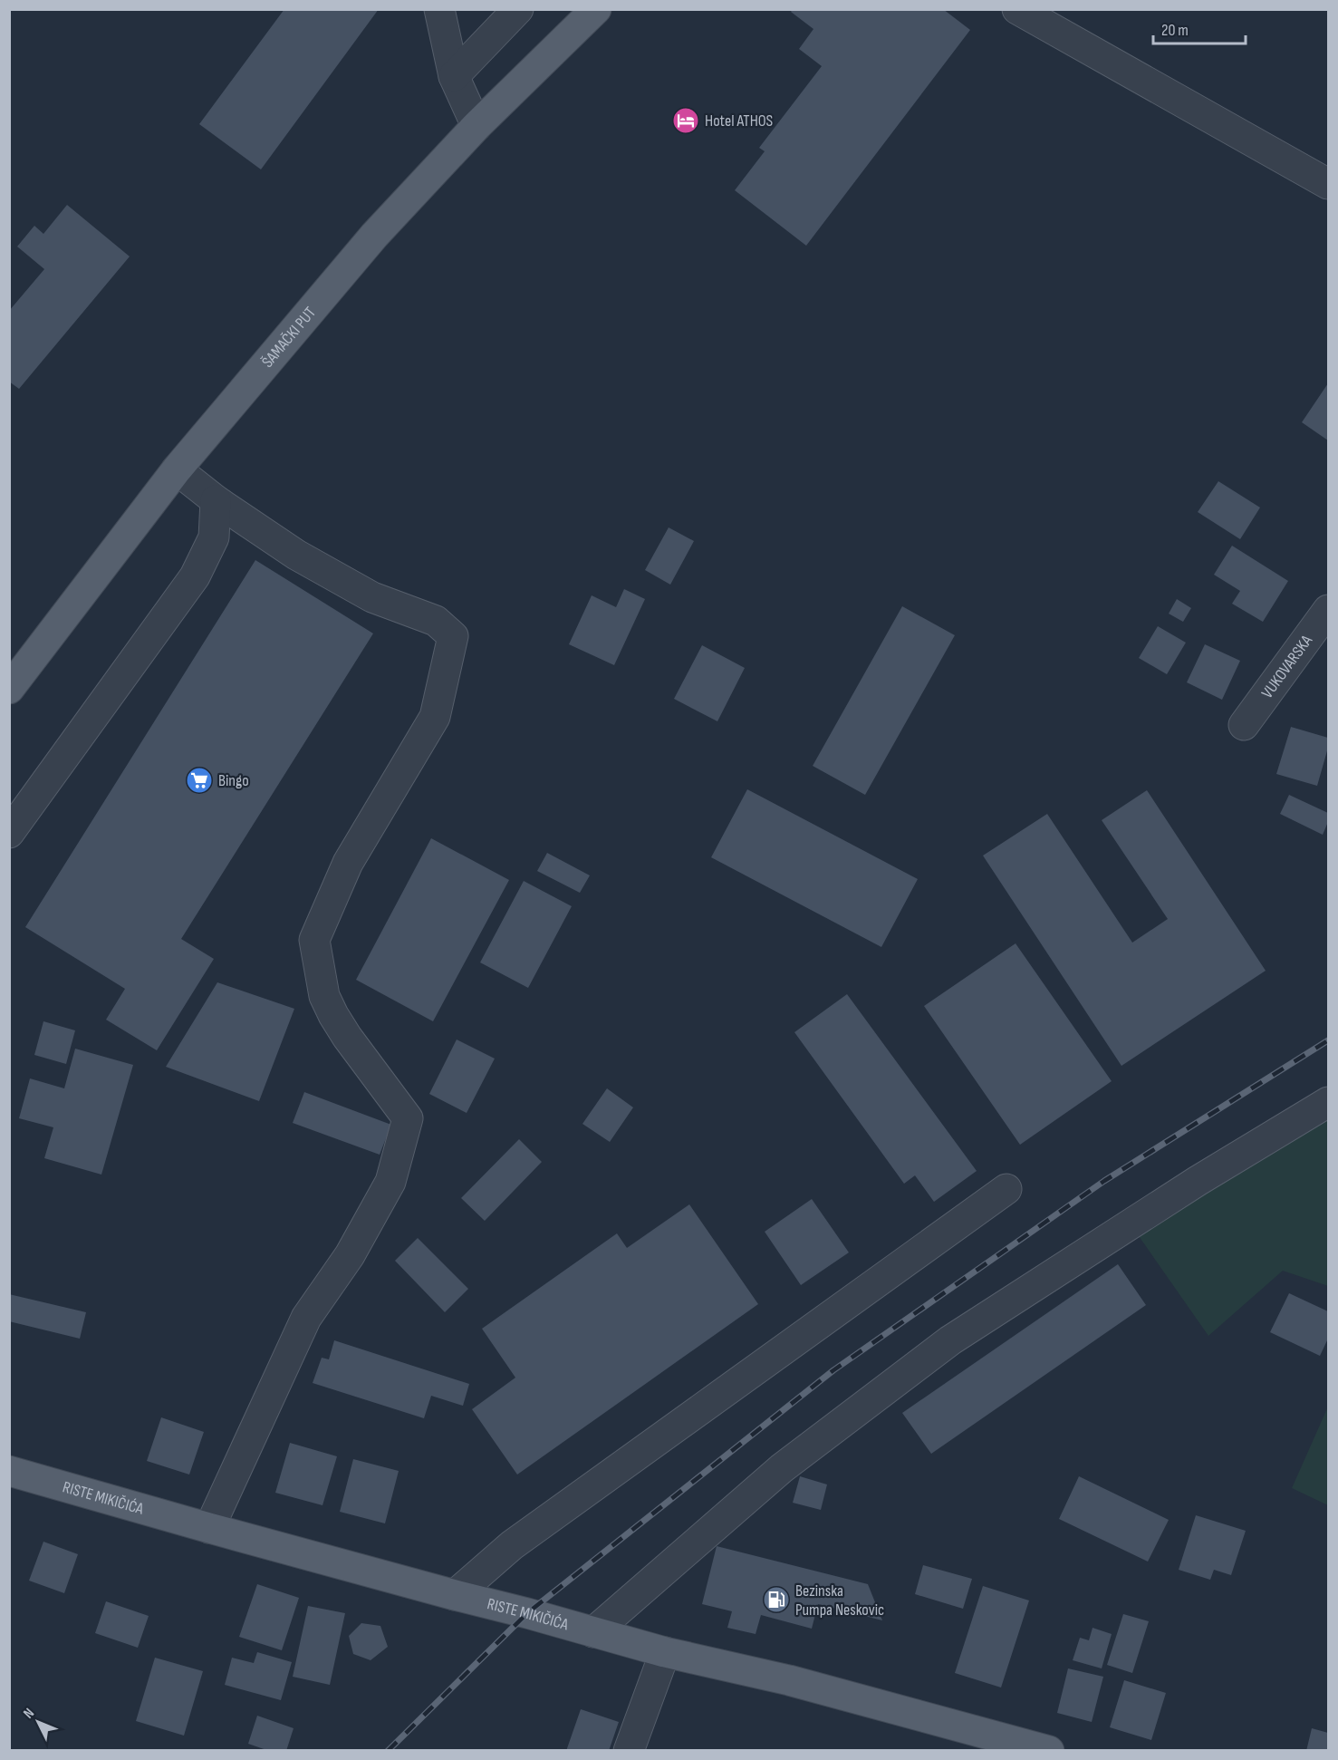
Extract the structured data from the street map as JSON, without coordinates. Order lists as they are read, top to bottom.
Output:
{
  "streets": {
    "main road": ["ŠAMAČKI PUT", "RISTE MIKIČIĆA"],
    "street": ["VUKOVARSKA"]
  },
  "places": {
    "hotel": ["Hotel ATHOS"],
    "supermarket": ["Bingo"],
    "fuel station": ["Bezinska Pumpa Neskovic"]
  },
  "scale_bar": "20 m",
  "north": "top left"
}
